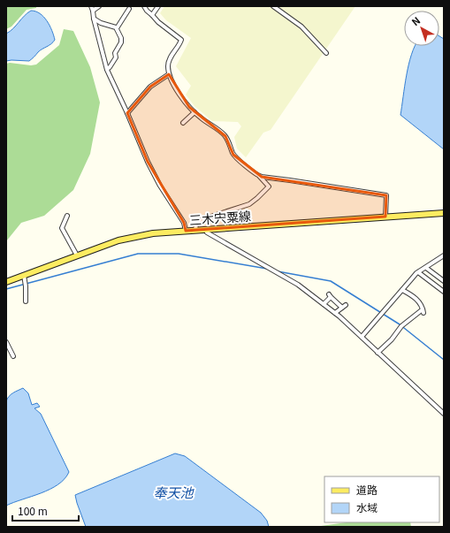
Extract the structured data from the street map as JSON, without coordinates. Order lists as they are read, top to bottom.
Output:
{
  "streets": {
    "main road": ["三木宍粟線"]
  },
  "water": ["奉天池"],
  "legend": ["道路", "水域"],
  "scale_bar": "100 m",
  "north": "top left"
}
